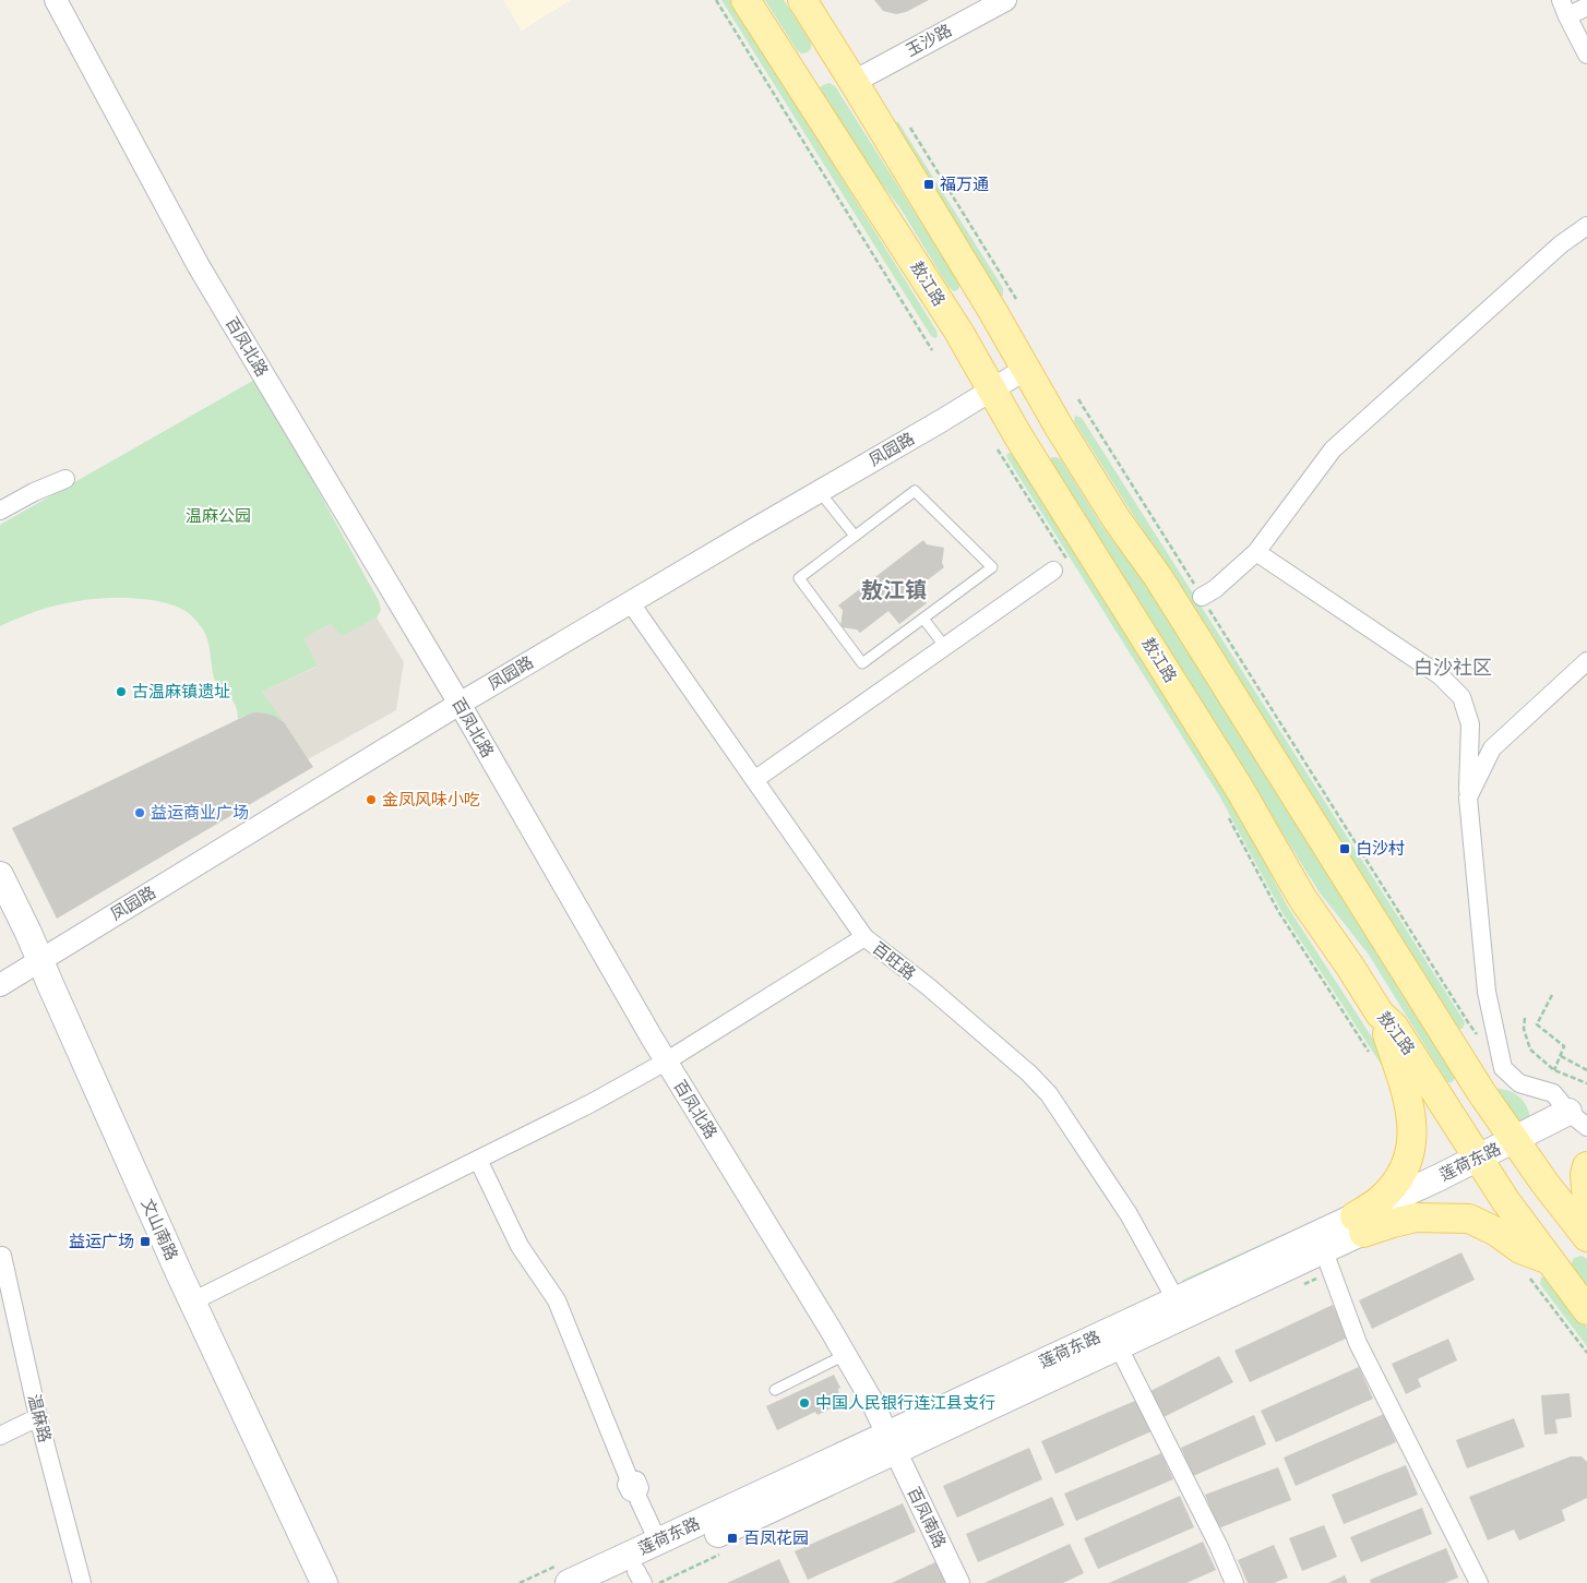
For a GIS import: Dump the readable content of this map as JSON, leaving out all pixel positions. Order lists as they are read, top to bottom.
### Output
{
  "streets": {
    "main road": ["敖江路", "莲荷东路", "文山南路"],
    "street": [
      "玉沙路",
      "百凤北路",
      "凤园路",
      "百旺路",
      "温麻路",
      "百凤南路"
    ]
  },
  "crossings": [
    ["敖江路", "凤园路"],
    ["敖江路", "莲荷东路"],
    ["百凤北路", "凤园路"],
    ["百凤北路", "莲荷东路"],
    ["百凤北路", "百凤南路"],
    ["凤园路", "百旺路"],
    ["凤园路", "文山南路"],
    ["百旺路", "莲荷东路"],
    ["莲荷东路", "百凤南路"]
  ],
  "districts": ["敖江镇", "白沙社区"],
  "parks": ["温麻公园"],
  "places": {
    "transit": [
      "福万通",
      "白沙村",
      "益运广场",
      "百凤花园"
    ],
    "other": [
      "古温麻镇遗址",
      "金凤风味小吃",
      "益运商业广场",
      "中国人民银行连江县支行"
    ]
  }
}
